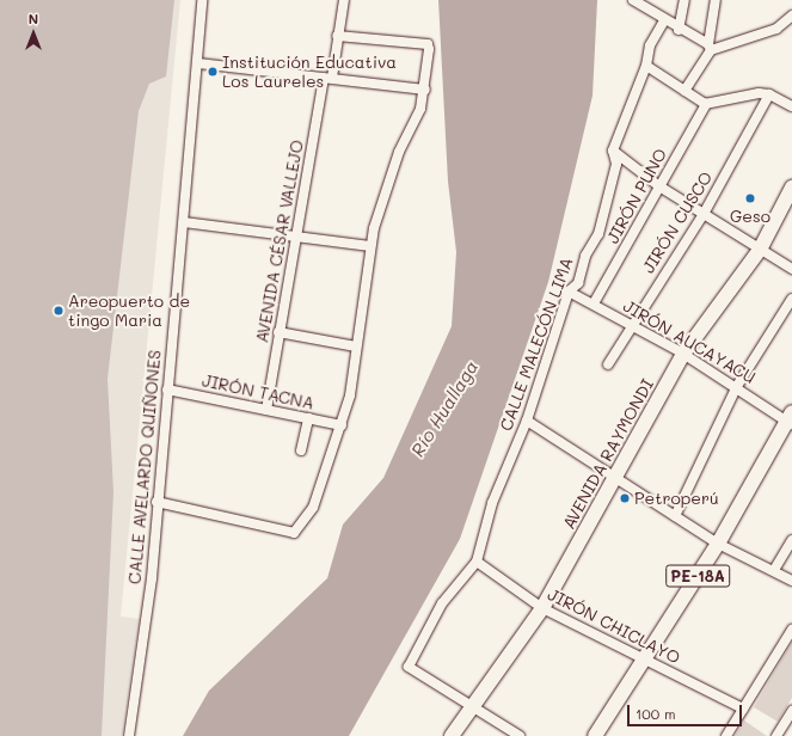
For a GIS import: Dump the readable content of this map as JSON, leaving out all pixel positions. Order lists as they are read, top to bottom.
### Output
{
  "streets": {
    "highway": ["AVENIDA RAYMONDI", "PE-18A"],
    "street": [
      "JIRÓN PUNO",
      "JIRÓN CUSCO",
      "AVENIDA CÉSAR VALLEJO",
      "JIRÓN AUCAYACU",
      "CALLE MALECÓN LIMA",
      "JIRÓN TACNA",
      "CALLE AVELARDO QUIÑONES",
      "JIRÓN CHICLAYO"
    ]
  },
  "crossings": [
    ["JIRÓN PUNO", "JIRÓN AUCAYACU"],
    ["JIRÓN CUSCO", "JIRÓN AUCAYACU"],
    ["AVENIDA CÉSAR VALLEJO", "JIRÓN TACNA"],
    ["JIRÓN AUCAYACU", "CALLE MALECÓN LIMA"],
    ["JIRÓN AUCAYACU", "AVENIDA RAYMONDI"],
    ["JIRÓN AUCAYACU", "PE-18A"],
    ["CALLE MALECÓN LIMA", "AVENIDA RAYMONDI"],
    ["CALLE MALECÓN LIMA", "JIRÓN CHICLAYO"],
    ["JIRÓN TACNA", "CALLE AVELARDO QUIÑONES"],
    ["AVENIDA RAYMONDI", "JIRÓN CHICLAYO"],
    ["PE-18A", "JIRÓN CHICLAYO"]
  ],
  "water": ["Río Huallaga"],
  "places": [
    "Institución Educativa Los Laureles",
    "Geso",
    "Areopuerto de tingo Maria",
    "Petroperú"
  ],
  "scale_bar": "100 m",
  "north": "top"
}
